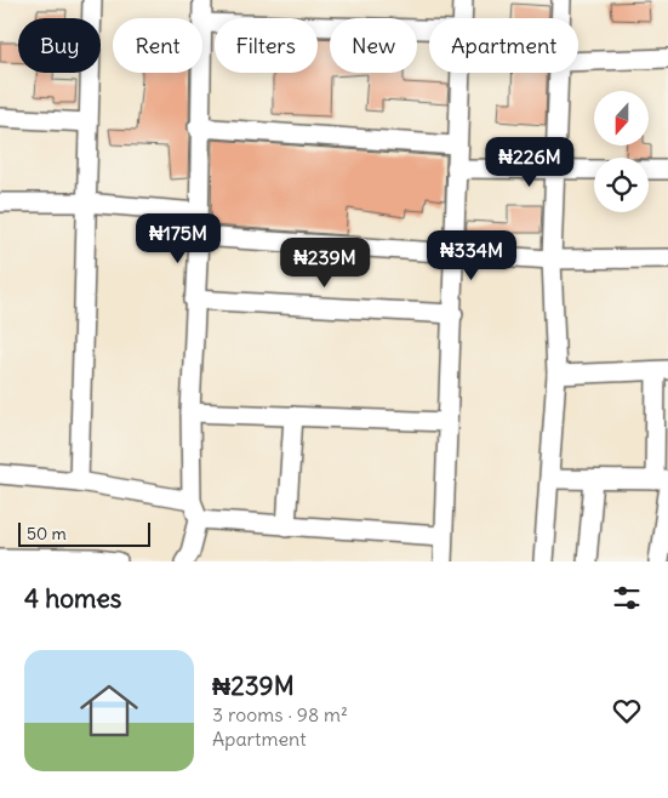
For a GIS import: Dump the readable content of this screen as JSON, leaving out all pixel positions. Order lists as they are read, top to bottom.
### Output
{
  "scale_bar": "50 m",
  "north": "bottom",
  "page": {
    "chip": [
      "Buy",
      "Rent",
      "Filters",
      "New",
      "Apartment"
    ],
    "price": [
      "₦226M",
      "₦175M",
      "₦334M",
      "₦239M"
    ],
    "scale": "50 m",
    "heading": "4 homes",
    "list": [
      {
        "name": "₦239M",
        "note": "3 rooms · 98 m² · Apartment"
      }
    ]
  }
}
